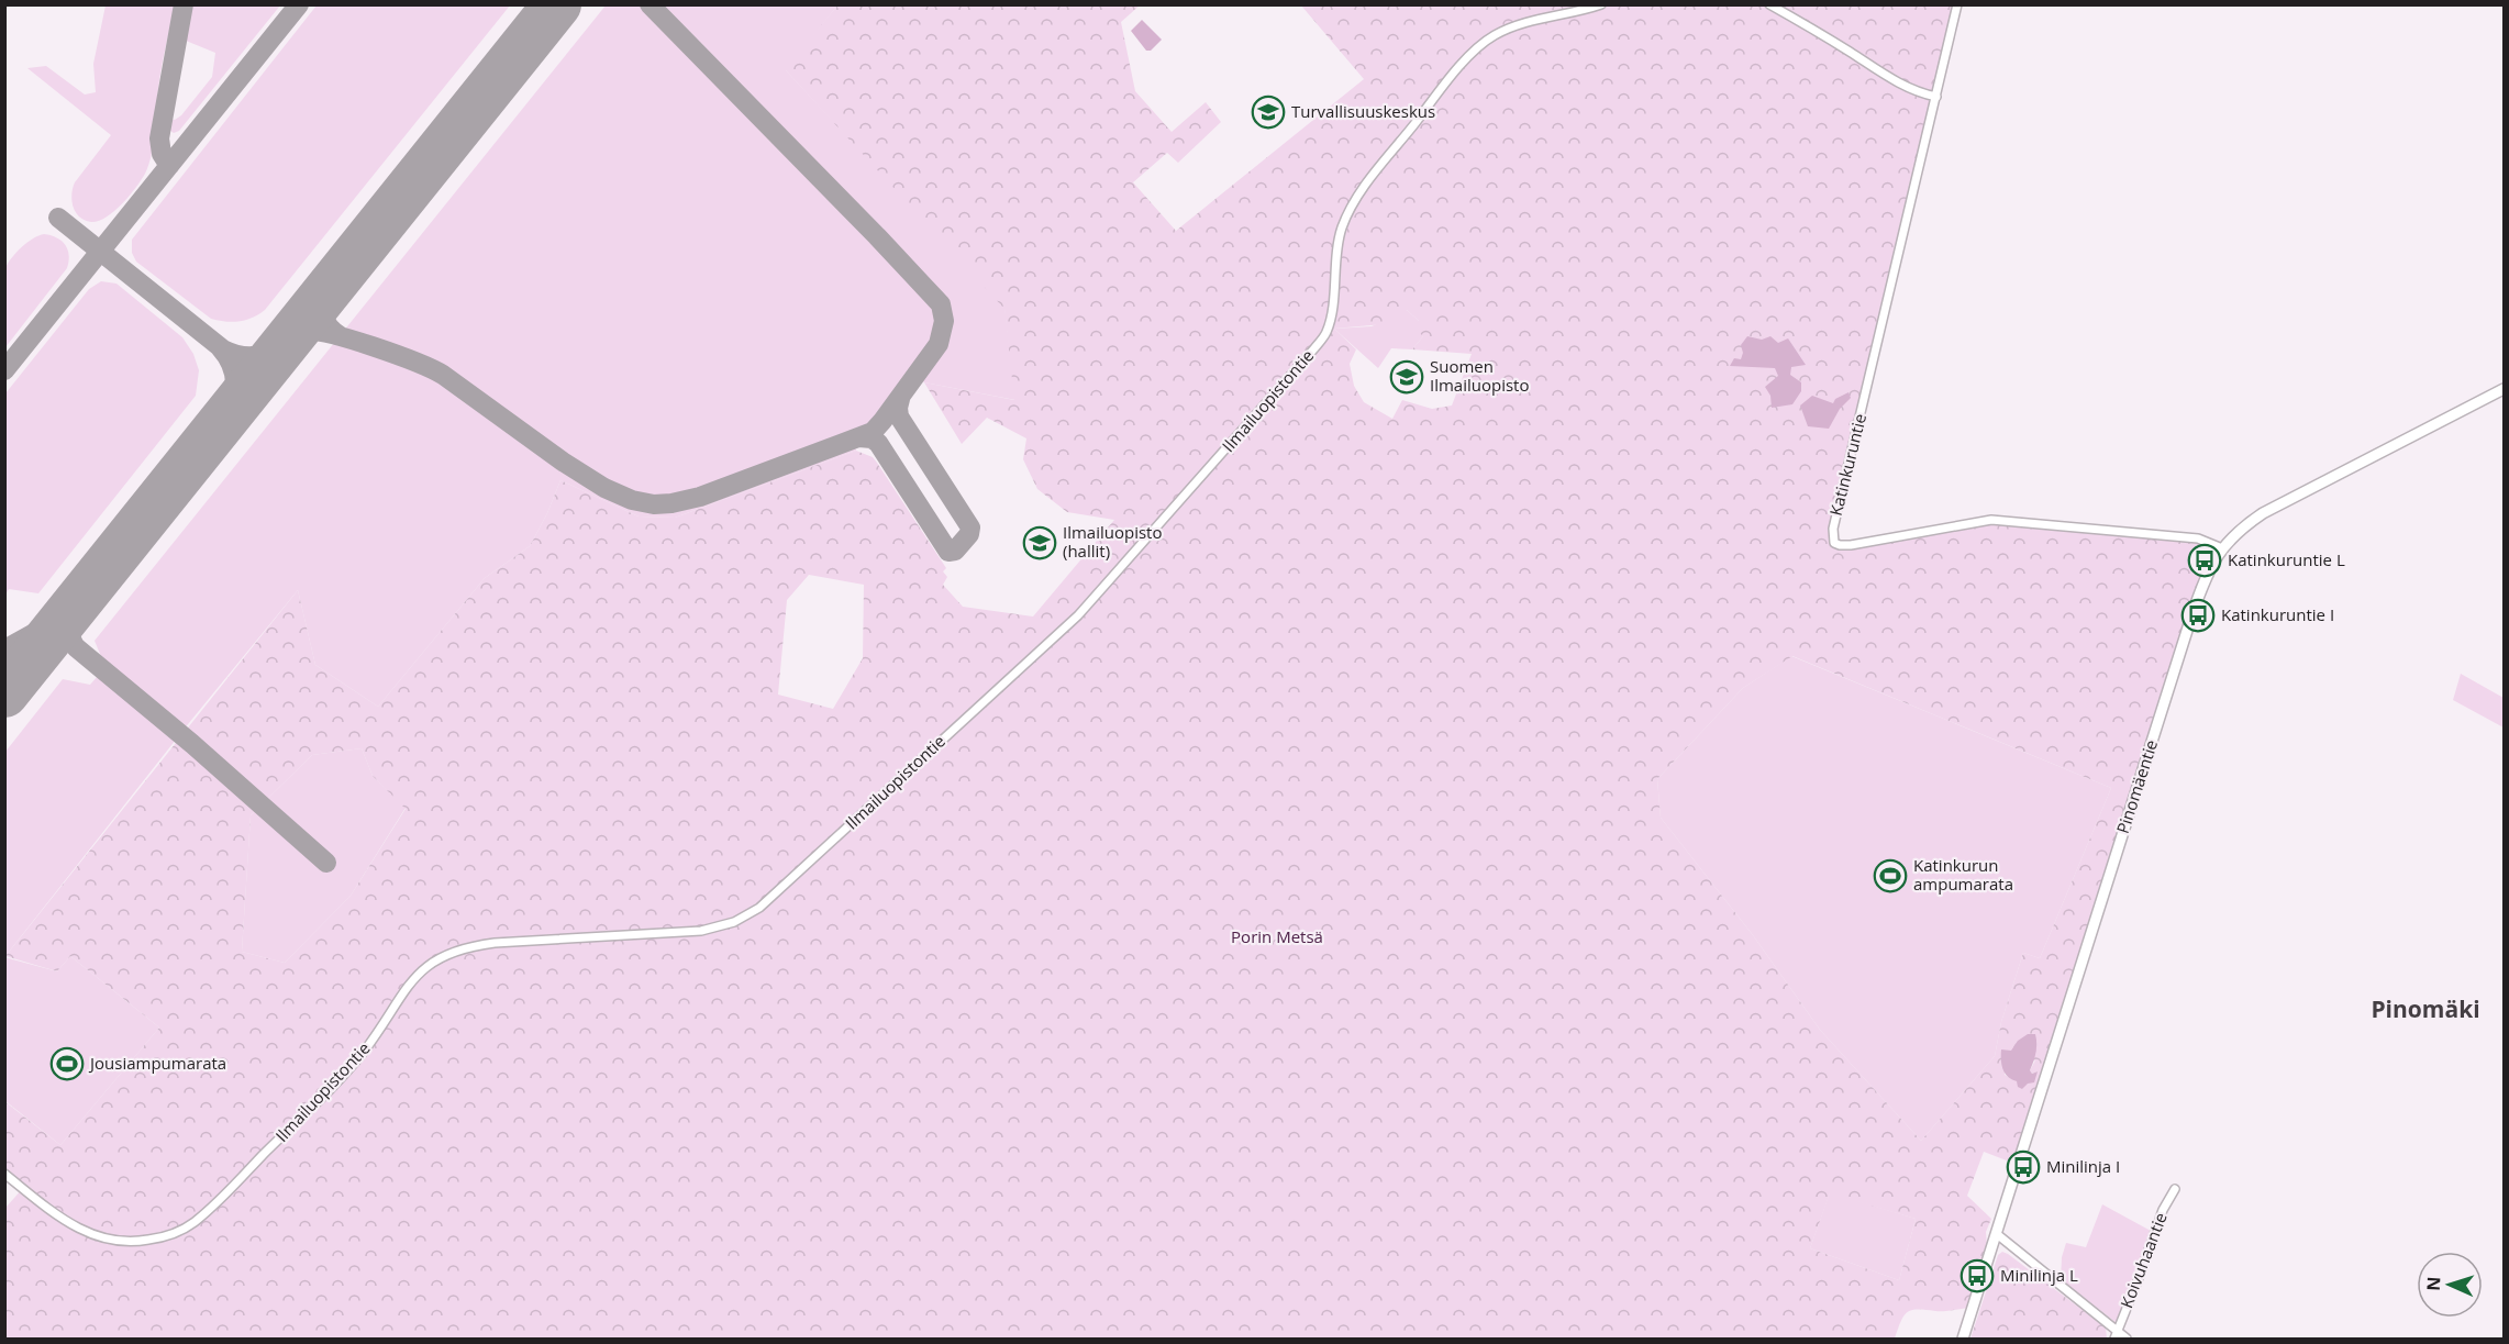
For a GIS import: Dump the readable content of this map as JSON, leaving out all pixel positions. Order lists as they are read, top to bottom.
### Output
{
  "streets": {
    "street": [
      "Ilmailuopistontie",
      "Katinkuruntie",
      "Pinomäentie",
      "Koivuhaantie"
    ]
  },
  "crossings": [
    ["Katinkuruntie", "Pinomäentie"]
  ],
  "districts": ["Pinomäki"],
  "parks": ["Porin Metsä"],
  "places": {
    "school or university": ["Turvallisuuskeskus", "Suomen Ilmailuopisto", "Ilmailuopisto (hallit)"],
    "bus stop": [
      "Katinkuruntie L",
      "Katinkuruntie I",
      "Minilinja I",
      "Minilinja L"
    ],
    "sports": ["Katinkurun ampumarata", "Jousiampumarata"]
  },
  "north": "left"
}
